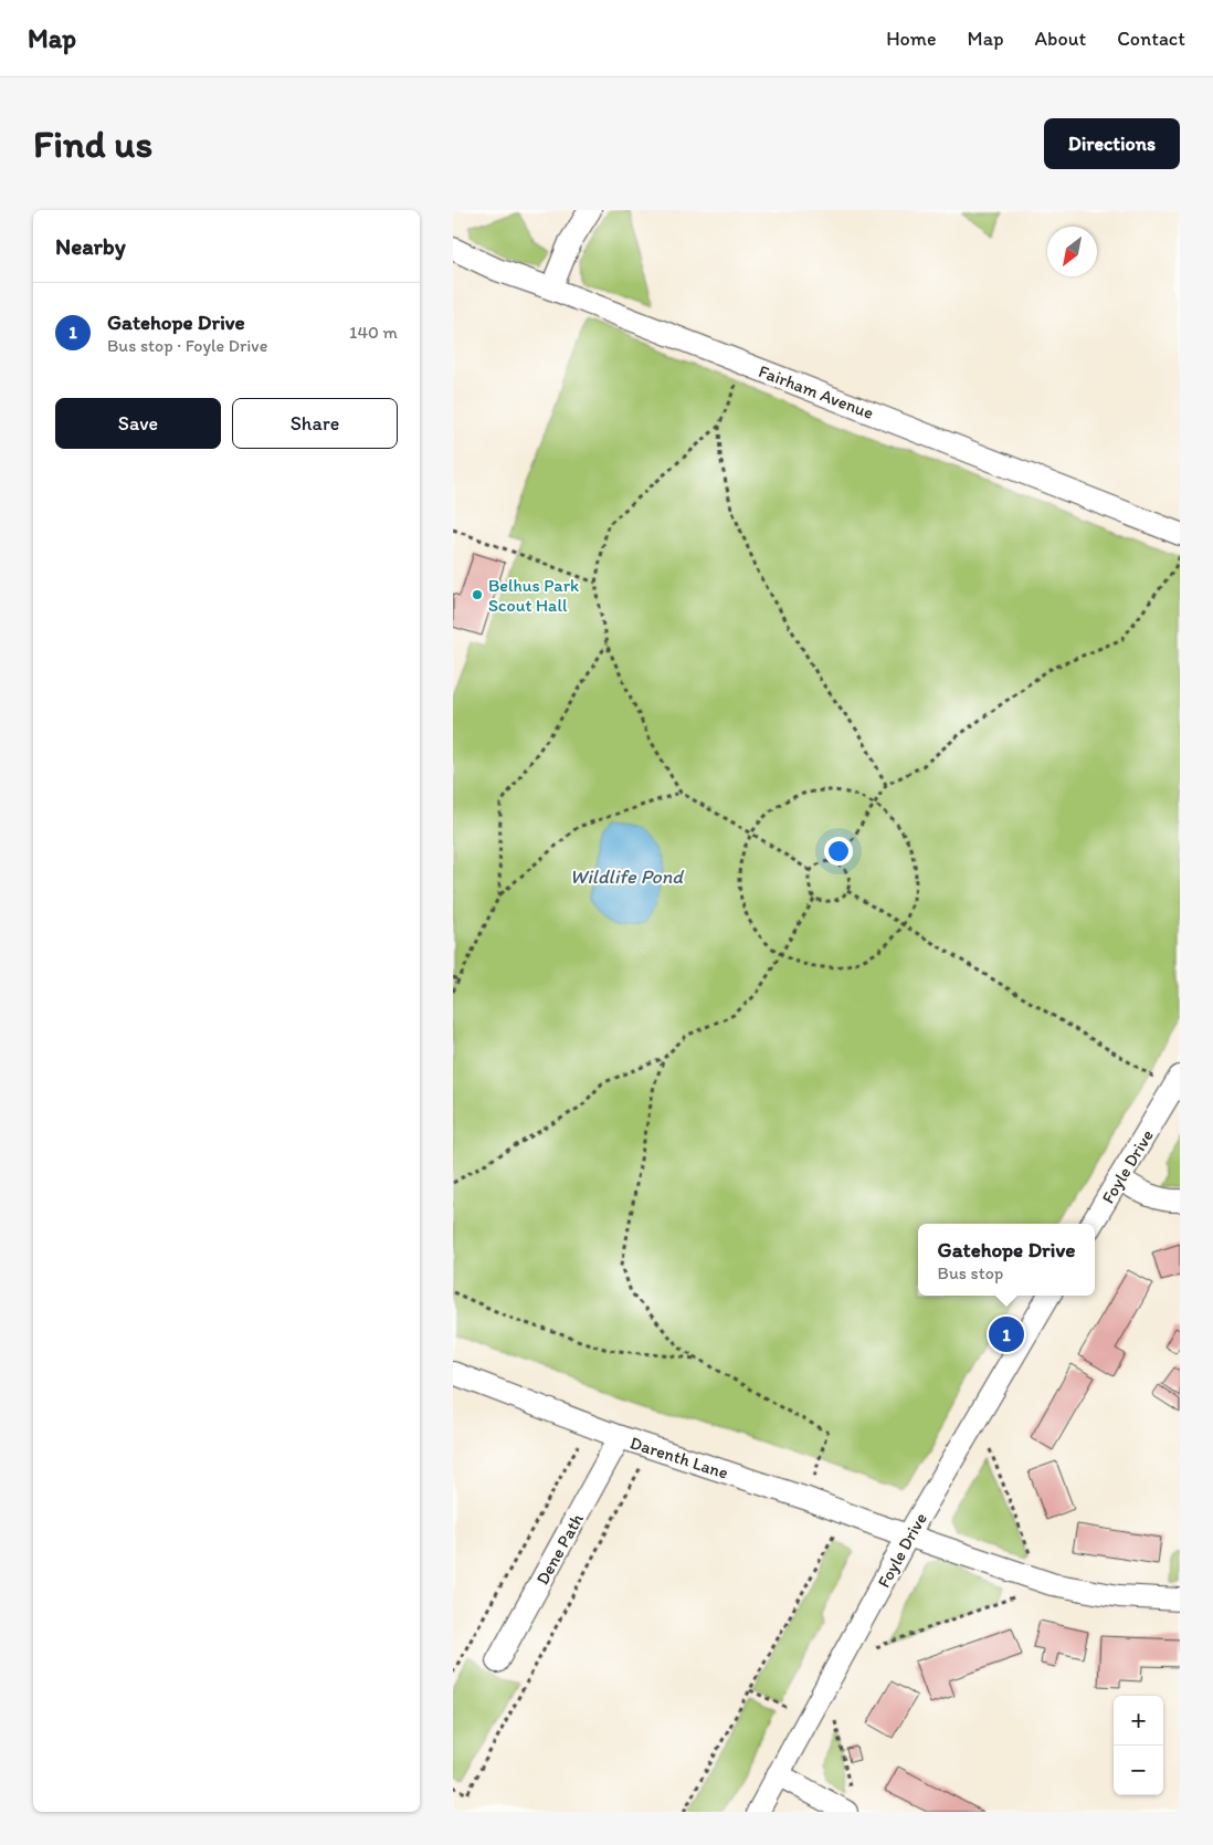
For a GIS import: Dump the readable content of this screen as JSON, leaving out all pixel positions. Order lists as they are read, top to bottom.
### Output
{
  "streets": {
    "street": [
      "Fairham Avenue",
      "Foyle Drive",
      "Darenth Lane",
      "Dene Path"
    ]
  },
  "crossings": [
    ["Foyle Drive", "Darenth Lane"],
    ["Darenth Lane", "Dene Path"]
  ],
  "water": ["Wildlife Pond"],
  "places": ["Belhus Park Scout Hall"],
  "north": "bottom left",
  "page": {
    "header": "Map",
    "nav": [
      "Home",
      "Map",
      "About",
      "Contact"
    ],
    "buttons": [
      "Directions",
      ["Save", "Share"]
    ],
    "title": "Find us",
    "heading": "Nearby",
    "list": [
      {
        "mark": "1",
        "name": "Gatehope Drive",
        "note": "Bus stop · Foyle Drive",
        "value": "140 m"
      }
    ],
    "popup": ["Gatehope Drive", "Bus stop"],
    "pins": "1",
    "map_buttons": ["+", "−"]
  }
}
